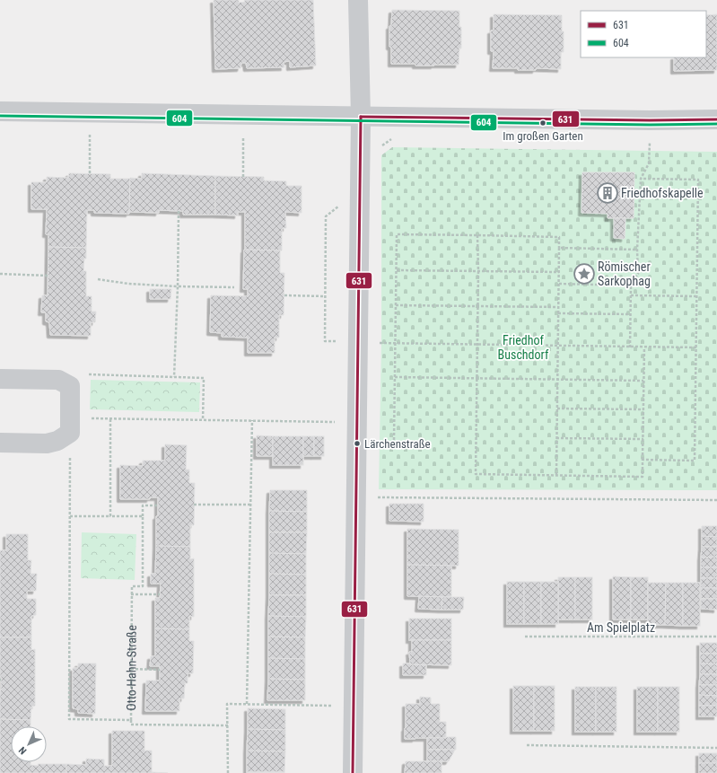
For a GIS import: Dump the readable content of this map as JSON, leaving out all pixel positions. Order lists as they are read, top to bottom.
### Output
{
  "streets": {
    "path": ["Am Spielplatz", "Otto-Hahn-Straße"]
  },
  "parks": ["Friedhof Buschdorf"],
  "places": {
    "other": ["Im großen Garten", "Lärchenstraße"],
    "building": ["Friedhofskapelle"],
    "place": ["Römischer Sarkophag"]
  },
  "lines": ["transit line 604", "transit line 631"],
  "legend": ["631", "604"],
  "north": "bottom left"
}
